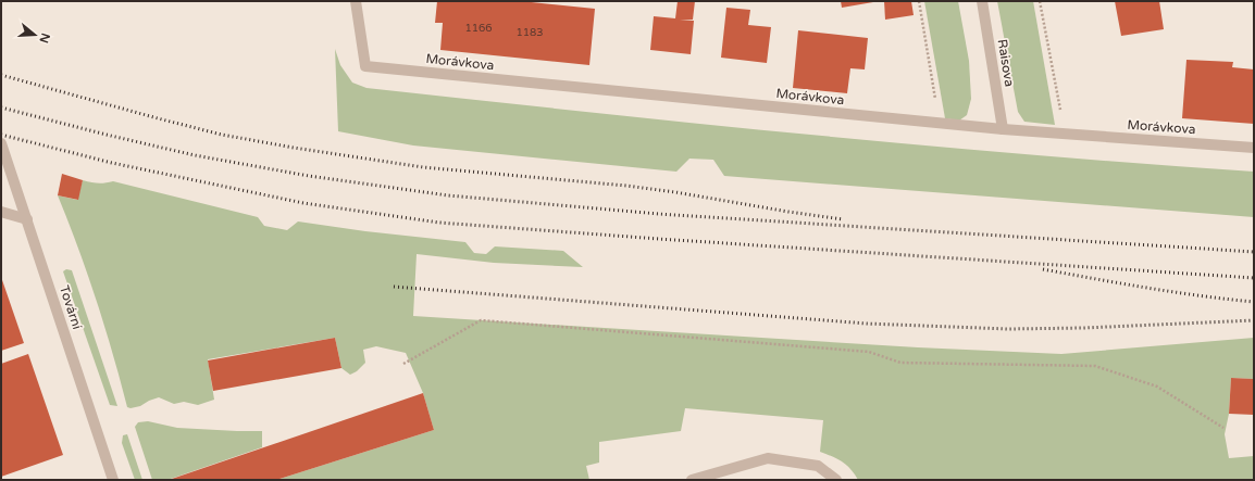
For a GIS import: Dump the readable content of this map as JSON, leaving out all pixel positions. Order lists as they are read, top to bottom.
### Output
{
  "streets": {
    "street": ["Morávkova", "Raisova", "Tovární"]
  },
  "crossings": [
    ["Morávkova", "Raisova"]
  ],
  "house_numbers": ["1166", "1183"],
  "north": "right"
}
